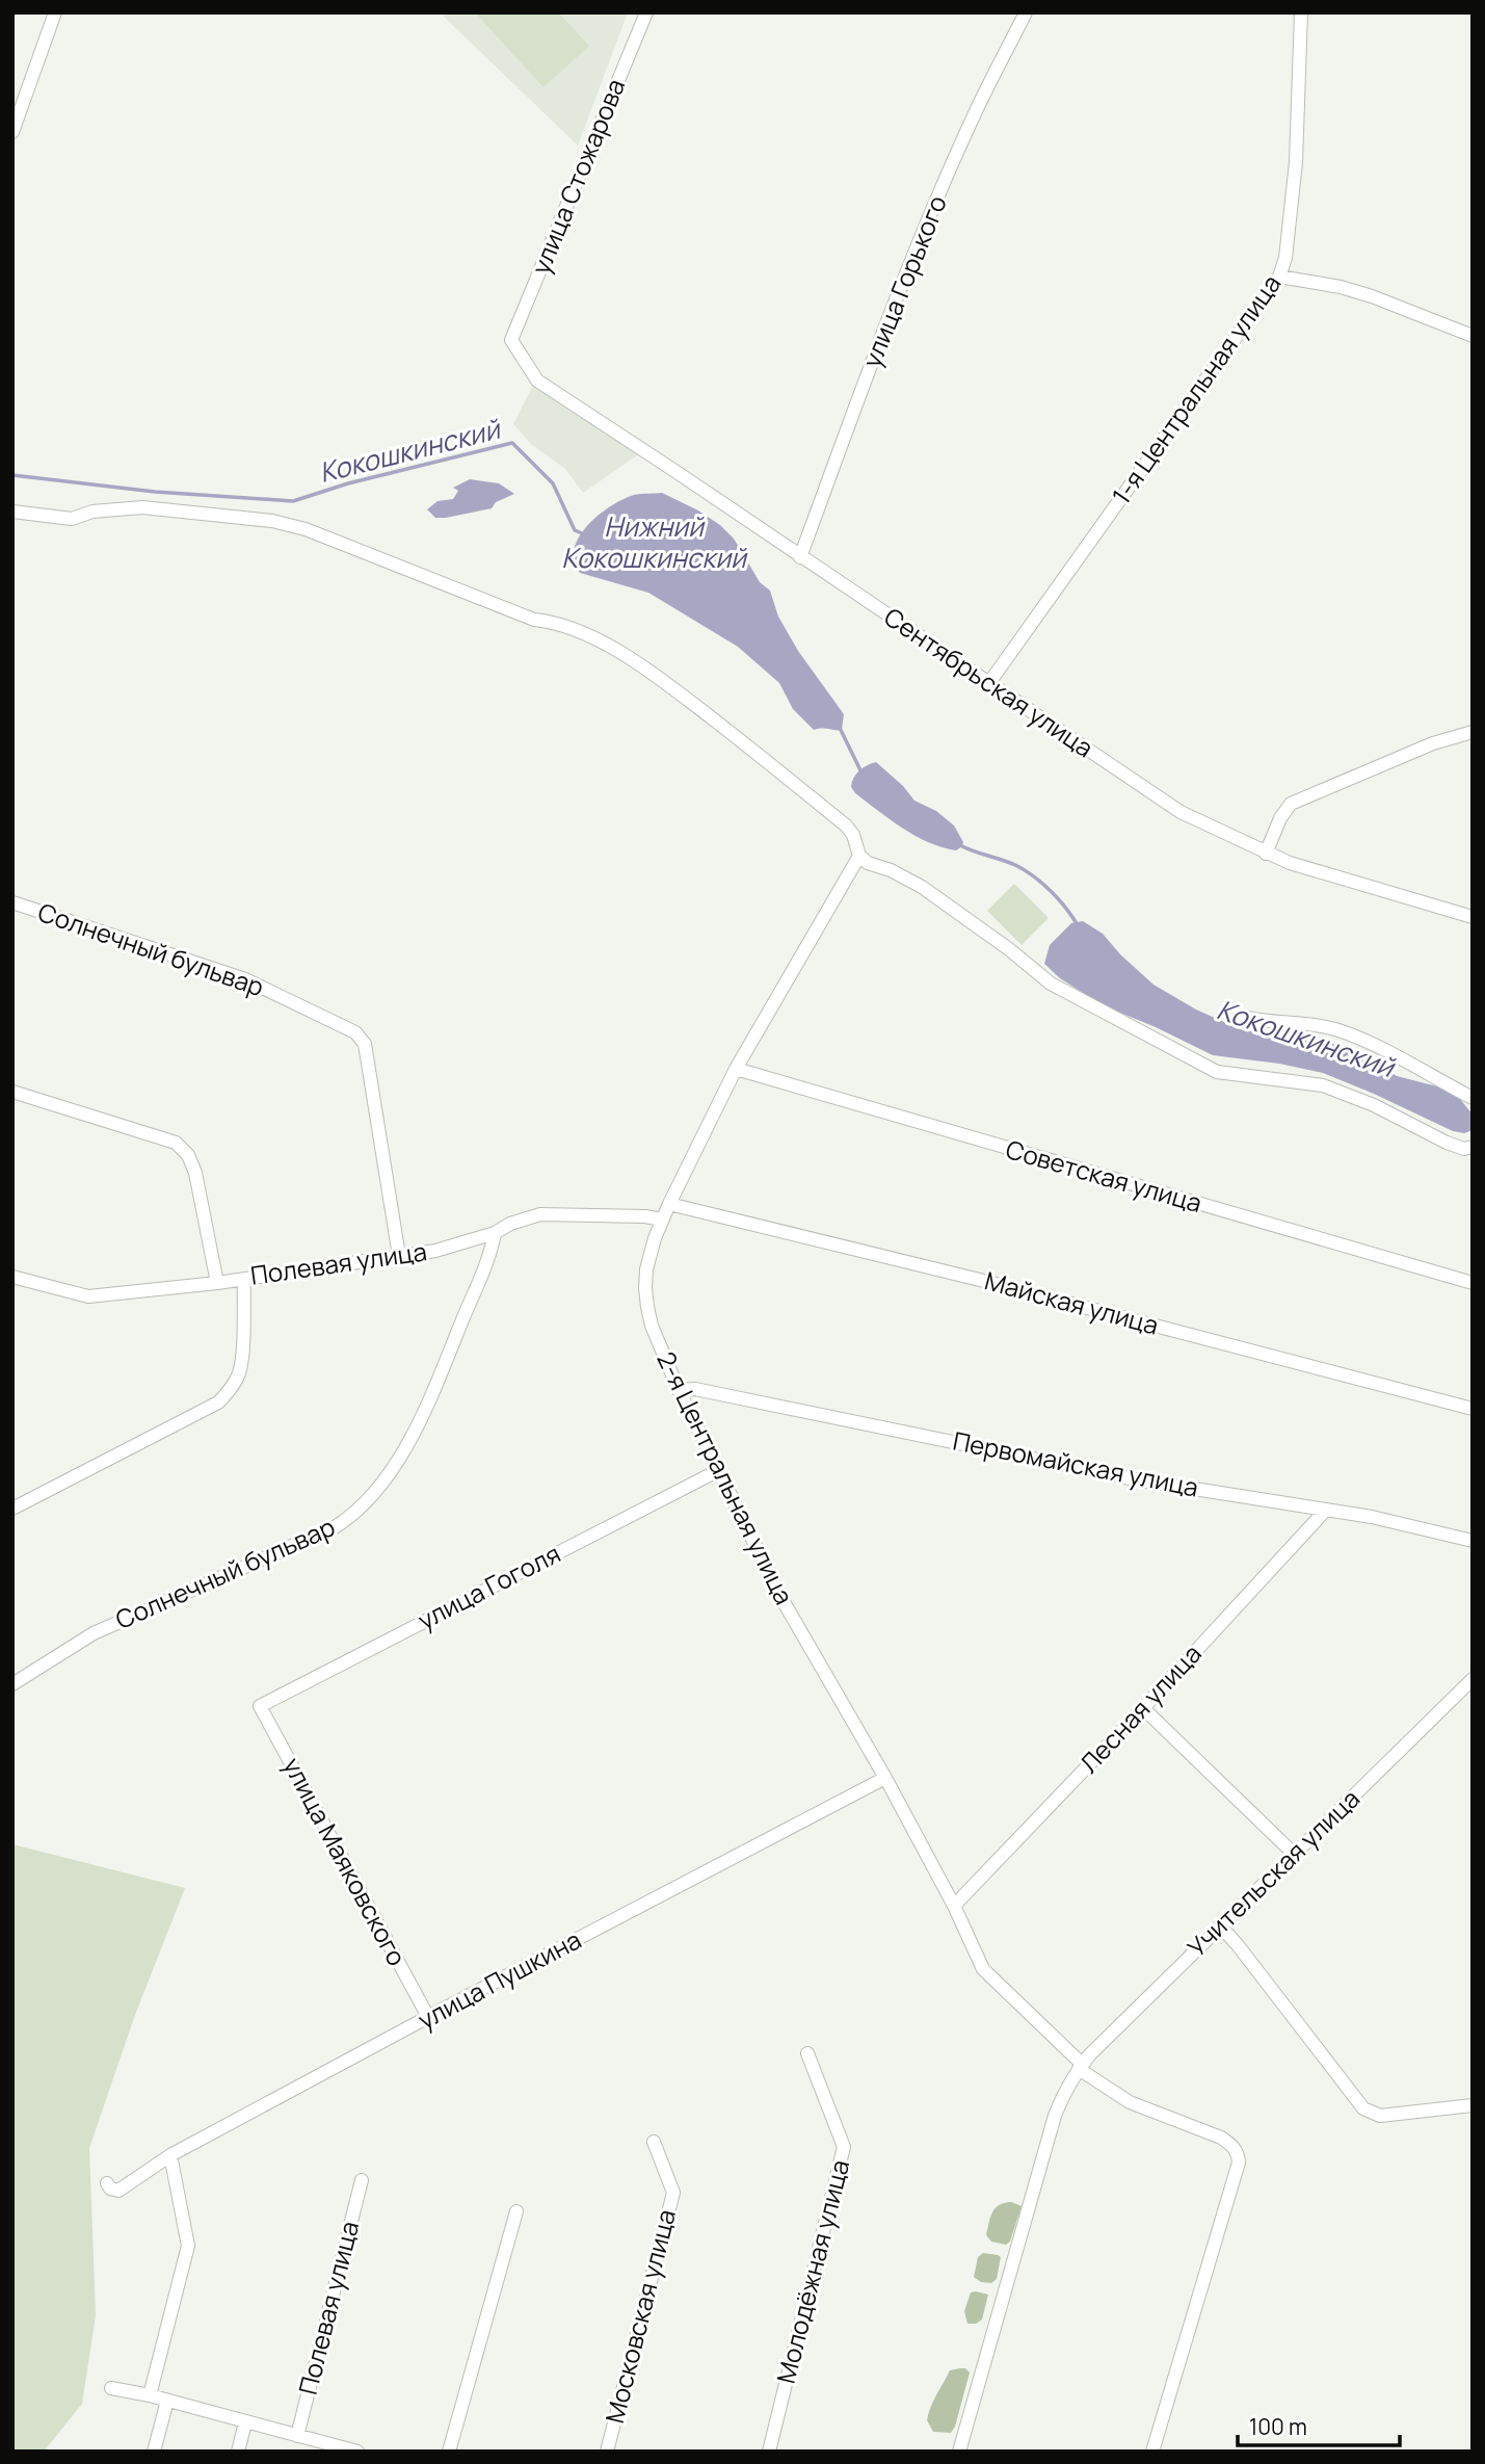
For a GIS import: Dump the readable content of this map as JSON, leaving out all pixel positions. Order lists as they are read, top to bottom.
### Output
{
  "streets": {
    "street": [
      "улица Стожарова",
      "улица Горького",
      "1-я Центральная улица",
      "Сентябрьская улица",
      "Солнечный бульвар",
      "Советская улица",
      "Полевая улица",
      "Майская улица",
      "Первомайская улица",
      "2-я Центральная улица",
      "улица Гоголя",
      "Лесная улица",
      "улица Маяковского",
      "Учительская улица",
      "улица Пушкина",
      "Молодёжная улица",
      "Московская улица"
    ]
  },
  "crossings": [
    ["улица Стожарова", "Сентябрьская улица"],
    ["улица Горького", "Сентябрьская улица"],
    ["1-я Центральная улица", "Сентябрьская улица"],
    ["Солнечный бульвар", "Полевая улица"],
    ["Советская улица", "2-я Центральная улица"],
    ["Полевая улица", "2-я Центральная улица"],
    ["Майская улица", "2-я Центральная улица"],
    ["Первомайская улица", "2-я Центральная улица"],
    ["Первомайская улица", "Лесная улица"],
    ["2-я Центральная улица", "улица Гоголя"],
    ["2-я Центральная улица", "Лесная улица"],
    ["2-я Центральная улица", "Учительская улица"],
    ["2-я Центральная улица", "улица Пушкина"],
    ["улица Гоголя", "улица Маяковского"],
    ["улица Маяковского", "улица Пушкина"]
  ],
  "water": ["Кокошкинский", "Нижний Кокошкинский"],
  "scale_bar": "100 m"
}
